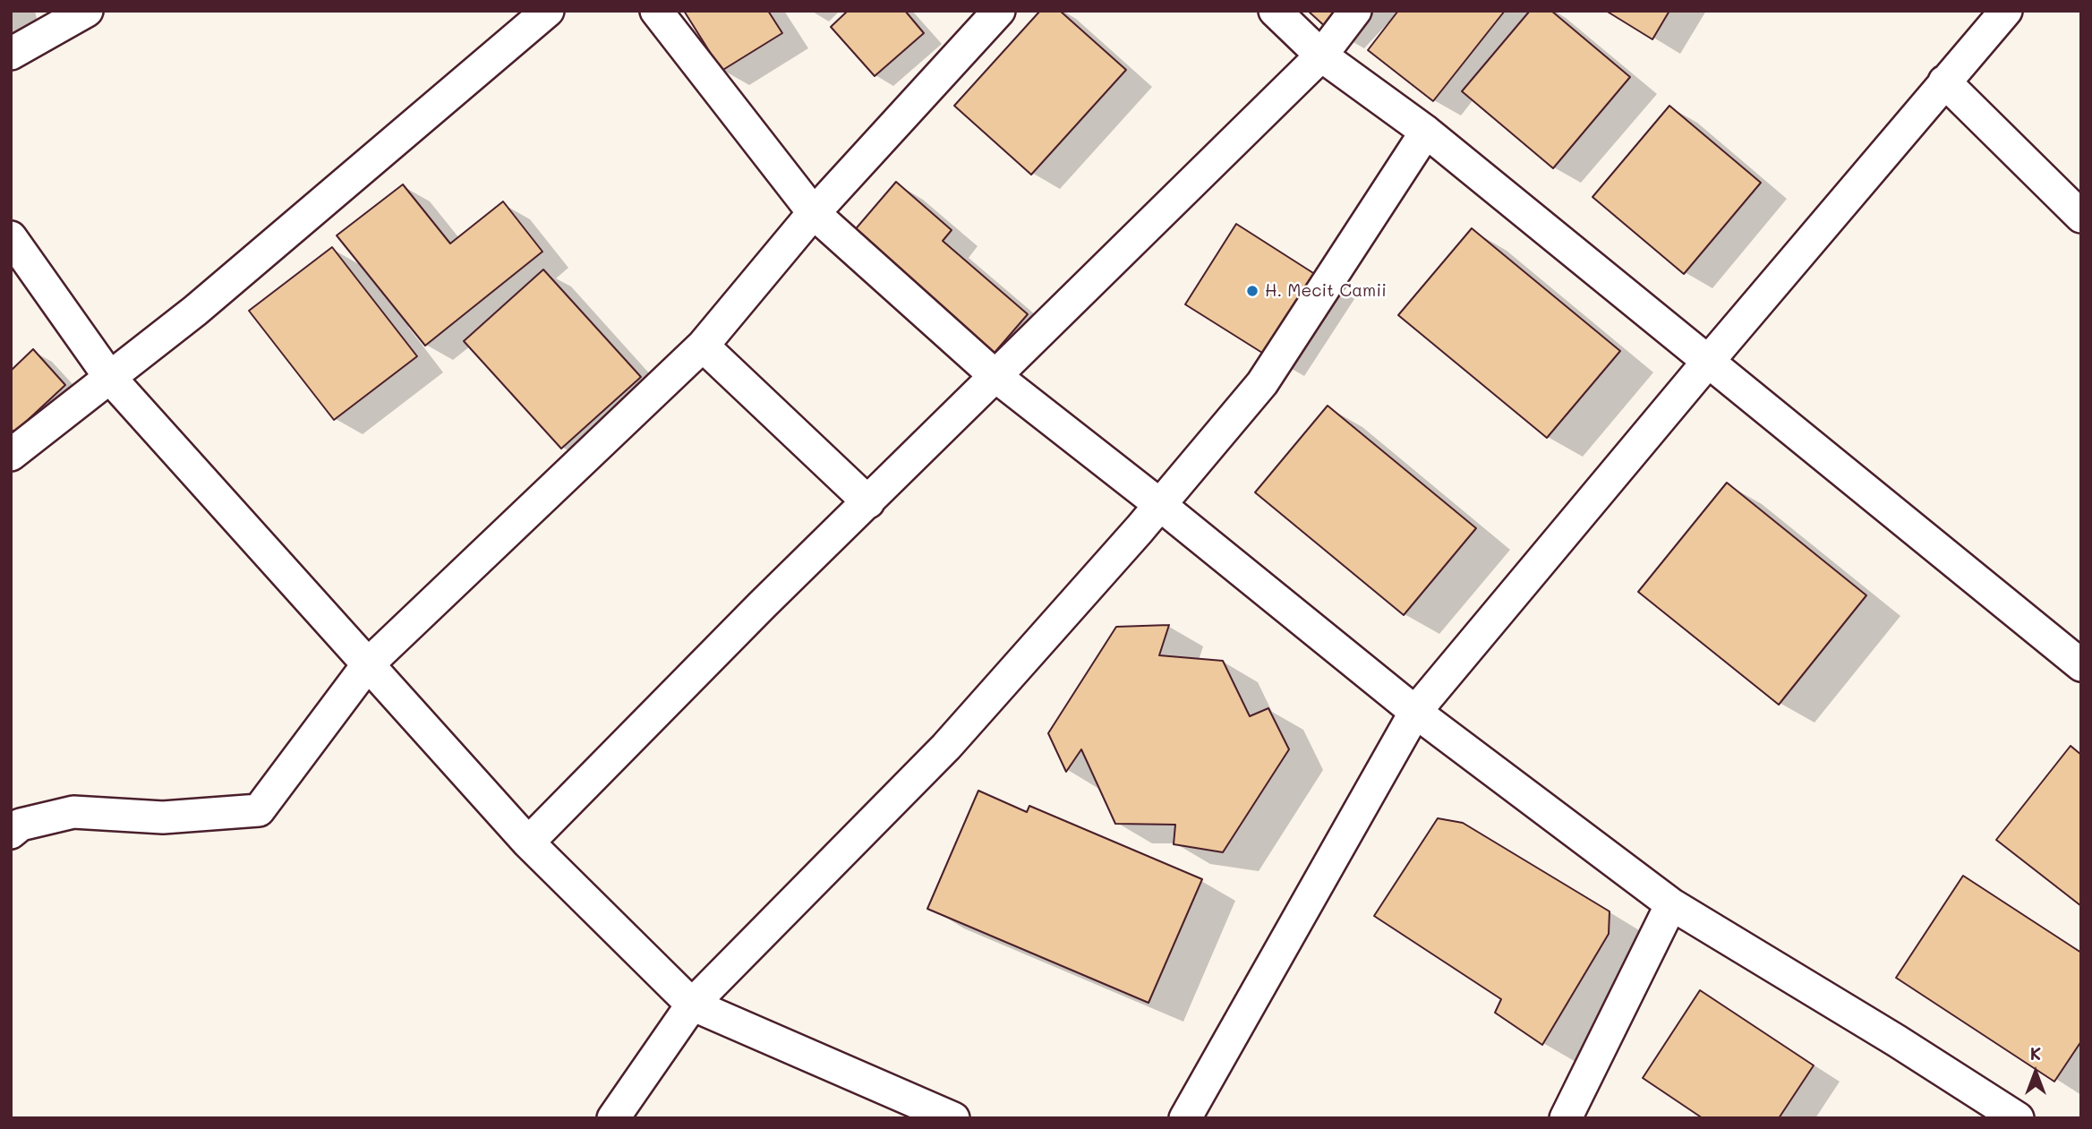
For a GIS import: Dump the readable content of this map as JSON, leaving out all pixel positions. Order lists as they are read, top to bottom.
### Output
{
  "places": ["H. Mecit Camii"],
  "north": "top"
}
